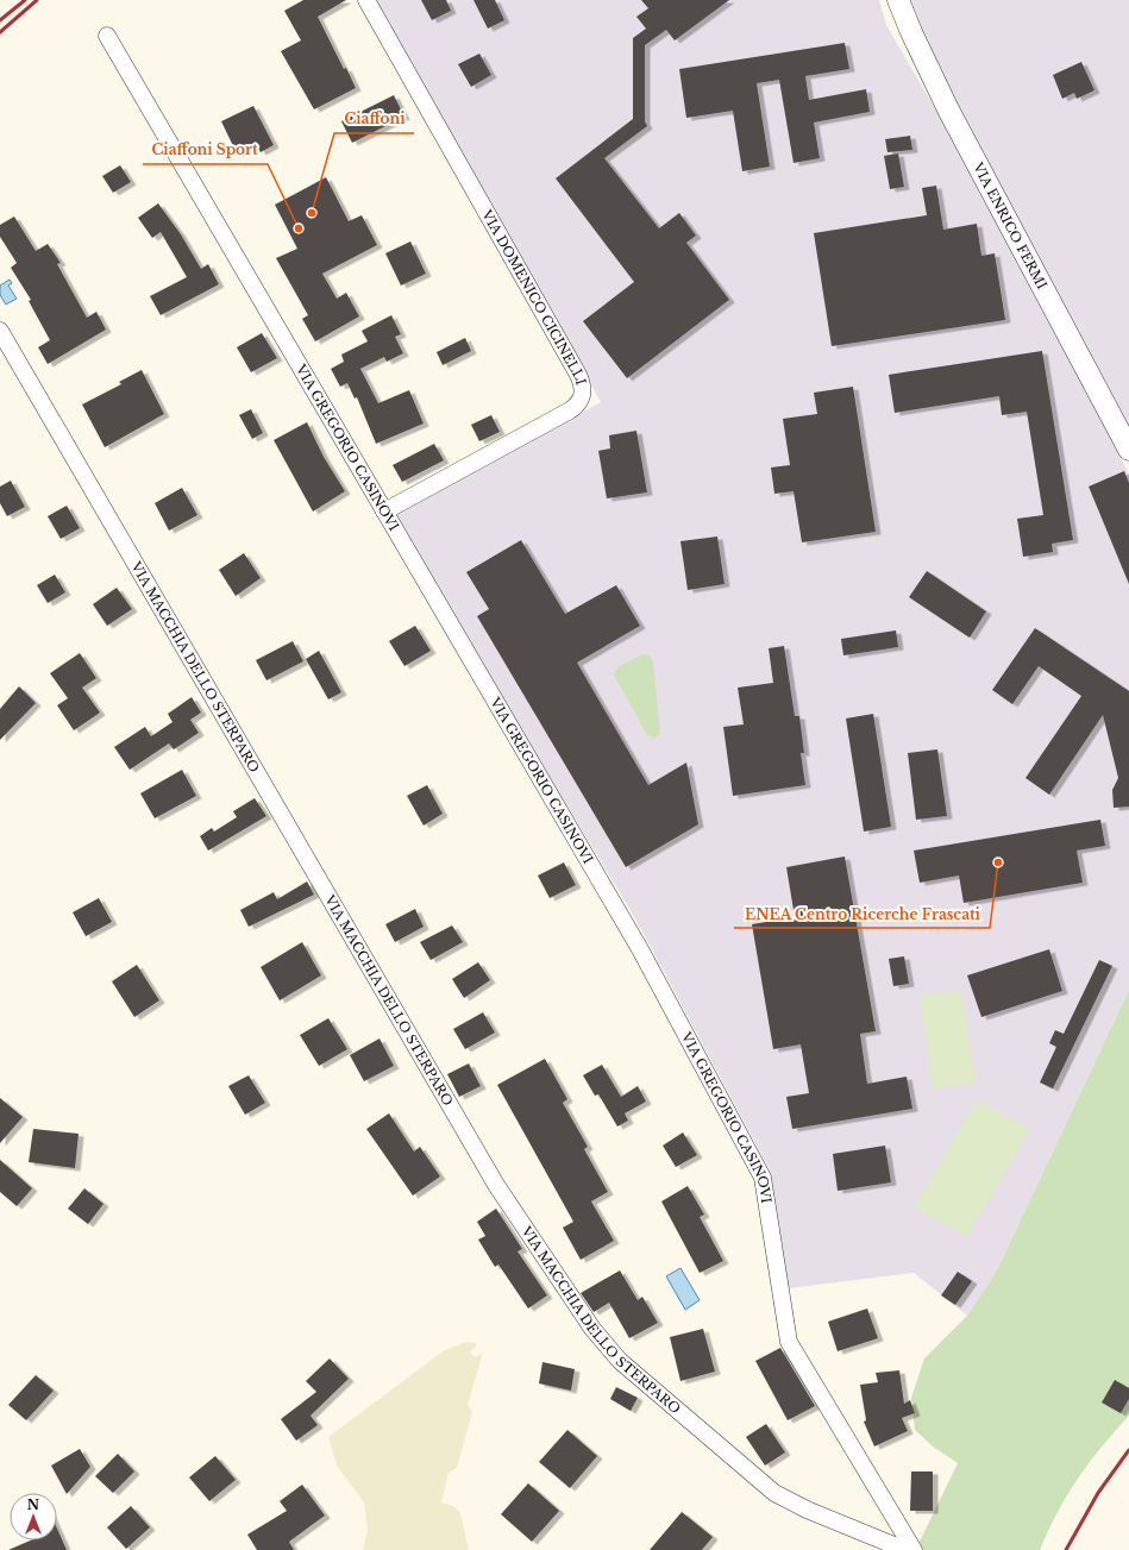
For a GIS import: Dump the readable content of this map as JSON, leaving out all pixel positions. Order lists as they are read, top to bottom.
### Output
{
  "streets": {
    "street": [
      "VIA ENRICO FERMI",
      "VIA DOMENICO CICINELLI",
      "VIA GREGORIO CASINOVI",
      "VIA MACCHIA DELLO STERPARO"
    ]
  },
  "crossings": [
    ["VIA DOMENICO CICINELLI", "VIA GREGORIO CASINOVI"]
  ],
  "places": ["Ciaffoni", "Ciaffoni Sport", "ENEA Centro Ricerche Frascati"],
  "north": "top"
}
